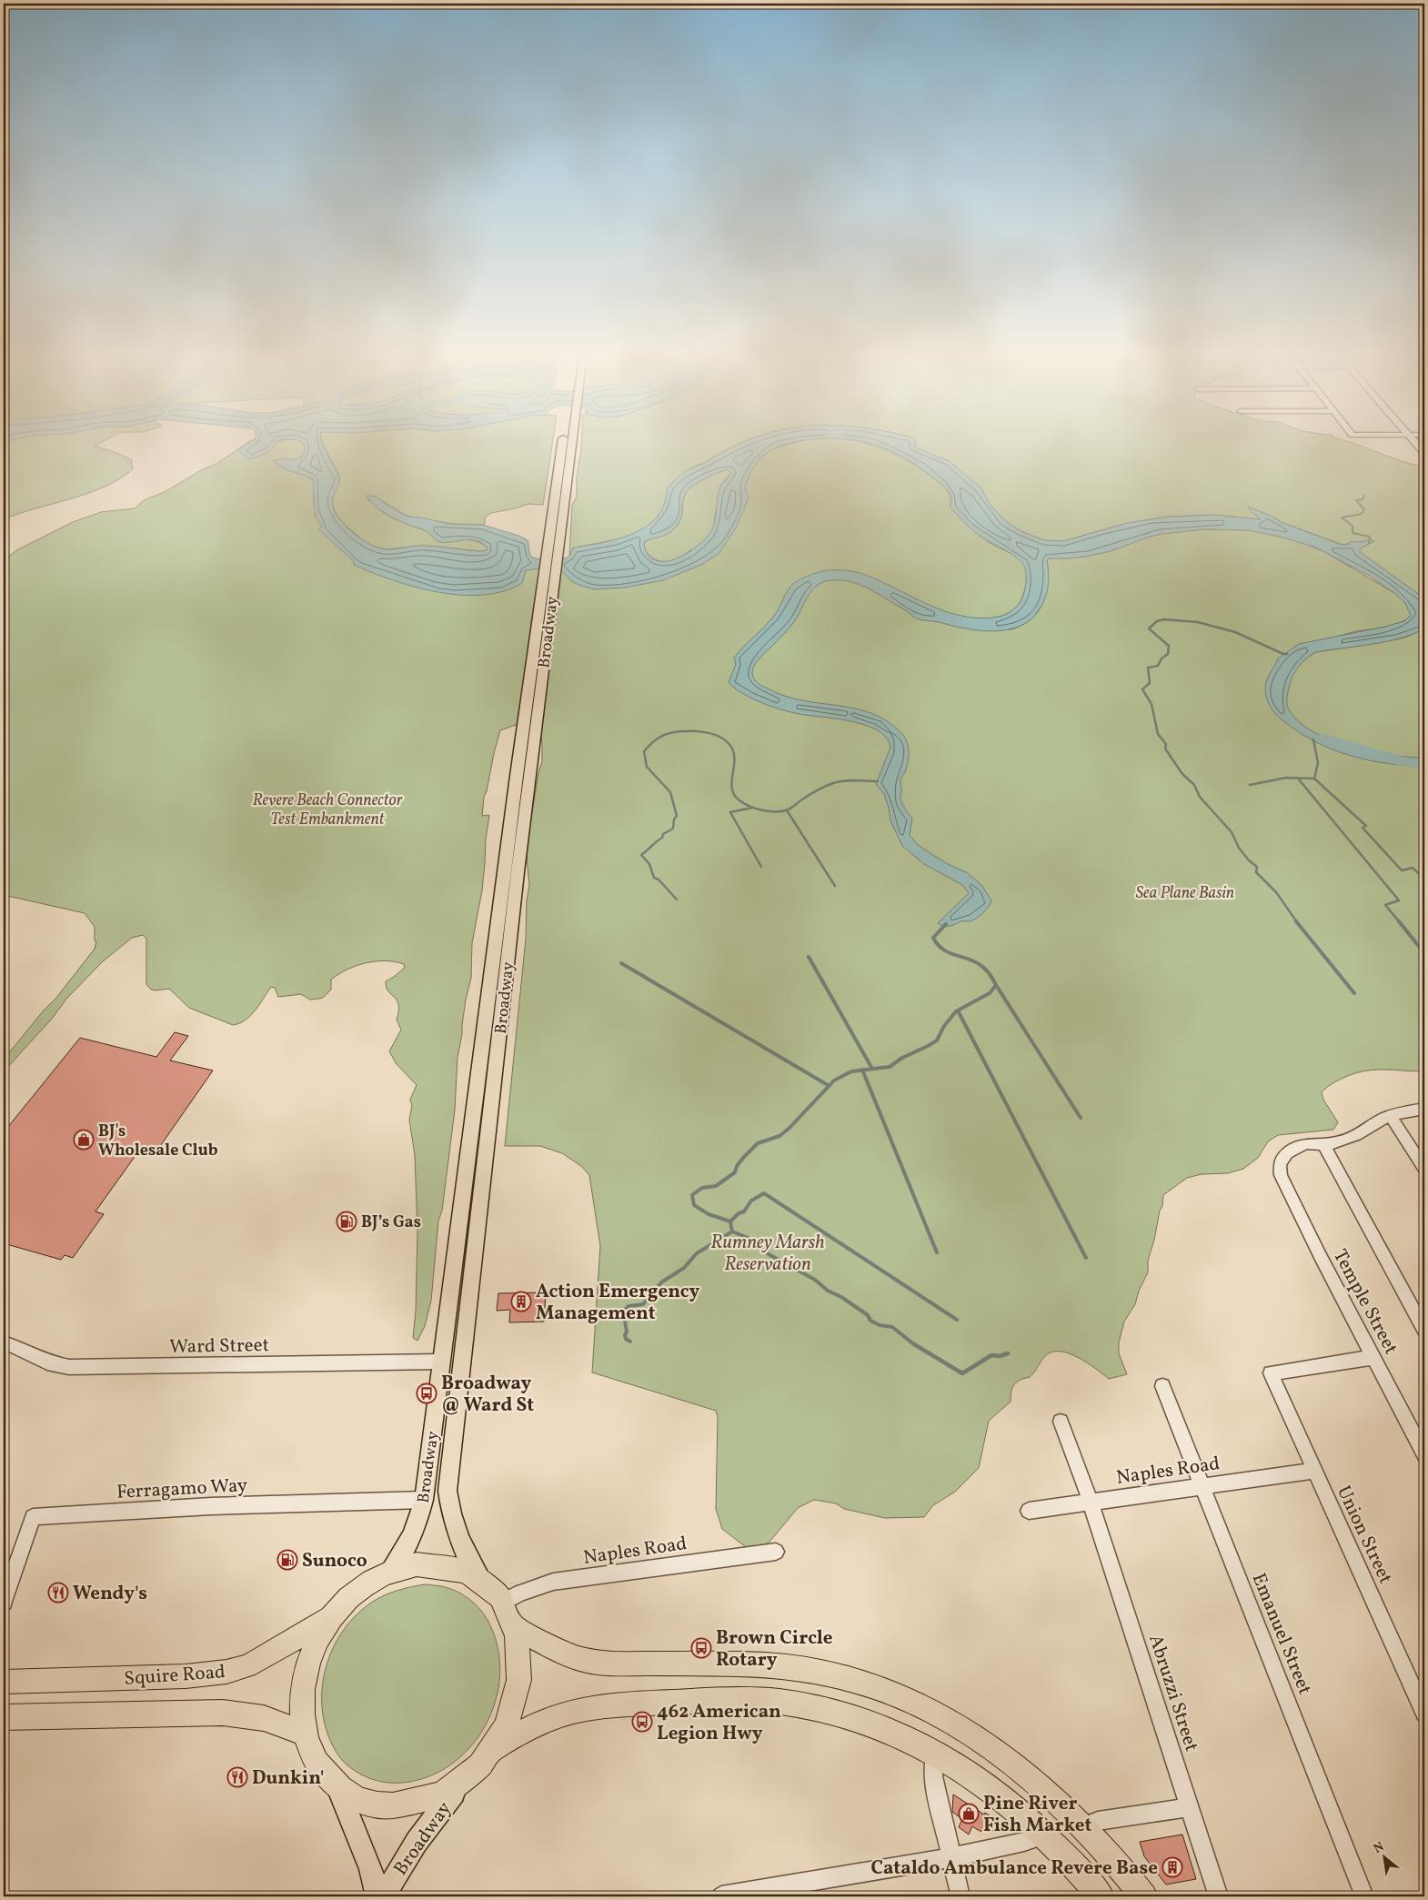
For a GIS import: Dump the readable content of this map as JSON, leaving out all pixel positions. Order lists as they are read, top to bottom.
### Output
{
  "streets": {
    "highway": ["Squire Road"],
    "main road": ["Broadway"],
    "street": [
      "Temple Street",
      "Ward Street",
      "Naples Road",
      "Ferragamo Way",
      "Union Street",
      "Emanuel Street",
      "Abruzzi Street"
    ]
  },
  "crossings": [
    ["Broadway", "Ward Street"],
    ["Broadway", "Ferragamo Way"],
    ["Temple Street", "Union Street"],
    ["Naples Road", "Union Street"],
    ["Naples Road", "Emanuel Street"],
    ["Naples Road", "Abruzzi Street"]
  ],
  "parks": ["Revere Beach Connector Test Embankment", "Sea Plane Basin", "Rumney Marsh Reservation"],
  "places": {
    "shop": ["BJ's Wholesale Club", "Pine River Fish Market"],
    "fuel station": ["BJ’s Gas", "Sunoco"],
    "building": ["Action Emergency Management", "Cataldo Ambulance Revere Base"],
    "bus stop": ["Broadway @ Ward St", "Brown Circle Rotary", "462 American Legion Hwy"],
    "restaurant": ["Wendy's", "Dunkin'"]
  },
  "north": "top left"
}
